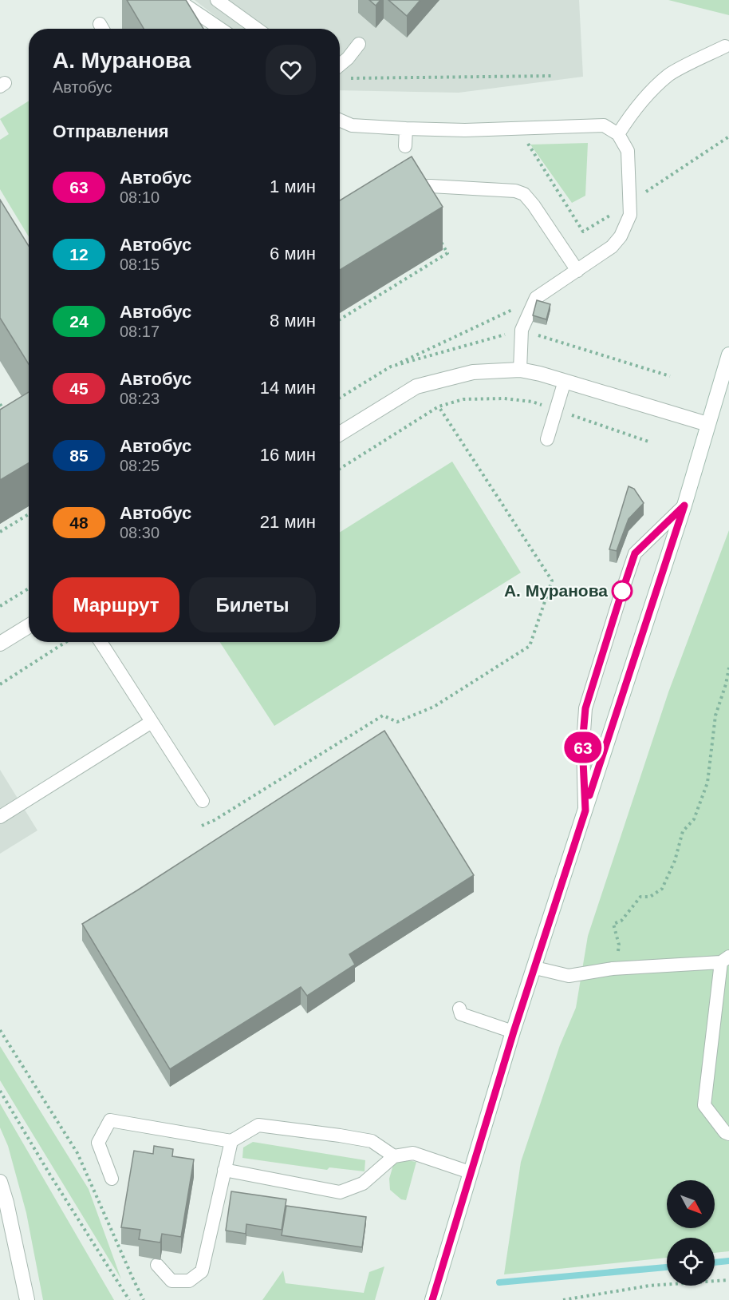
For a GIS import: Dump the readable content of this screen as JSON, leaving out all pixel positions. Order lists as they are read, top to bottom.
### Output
{
  "places": ["А. Муранова"],
  "lines": ["bus line 63"],
  "north": "bottom right",
  "page": {
    "on_map": "63",
    "heading": [
      ["А. Муранова", "Автобус"],
      "Отправления"
    ],
    "list": [
      {
        "mark": "63",
        "name": "Автобус",
        "note": "08:10",
        "value": "1 мин"
      },
      {
        "mark": "12",
        "name": "Автобус",
        "note": "08:15",
        "value": "6 мин"
      },
      {
        "mark": "24",
        "name": "Автобус",
        "note": "08:17",
        "value": "8 мин"
      },
      {
        "mark": "45",
        "name": "Автобус",
        "note": "08:23",
        "value": "14 мин"
      },
      {
        "mark": "85",
        "name": "Автобус",
        "note": "08:25",
        "value": "16 мин"
      },
      {
        "mark": "48",
        "name": "Автобус",
        "note": "08:30",
        "value": "21 мин"
      }
    ],
    "buttons": ["Маршрут", "Билеты"]
  }
}
